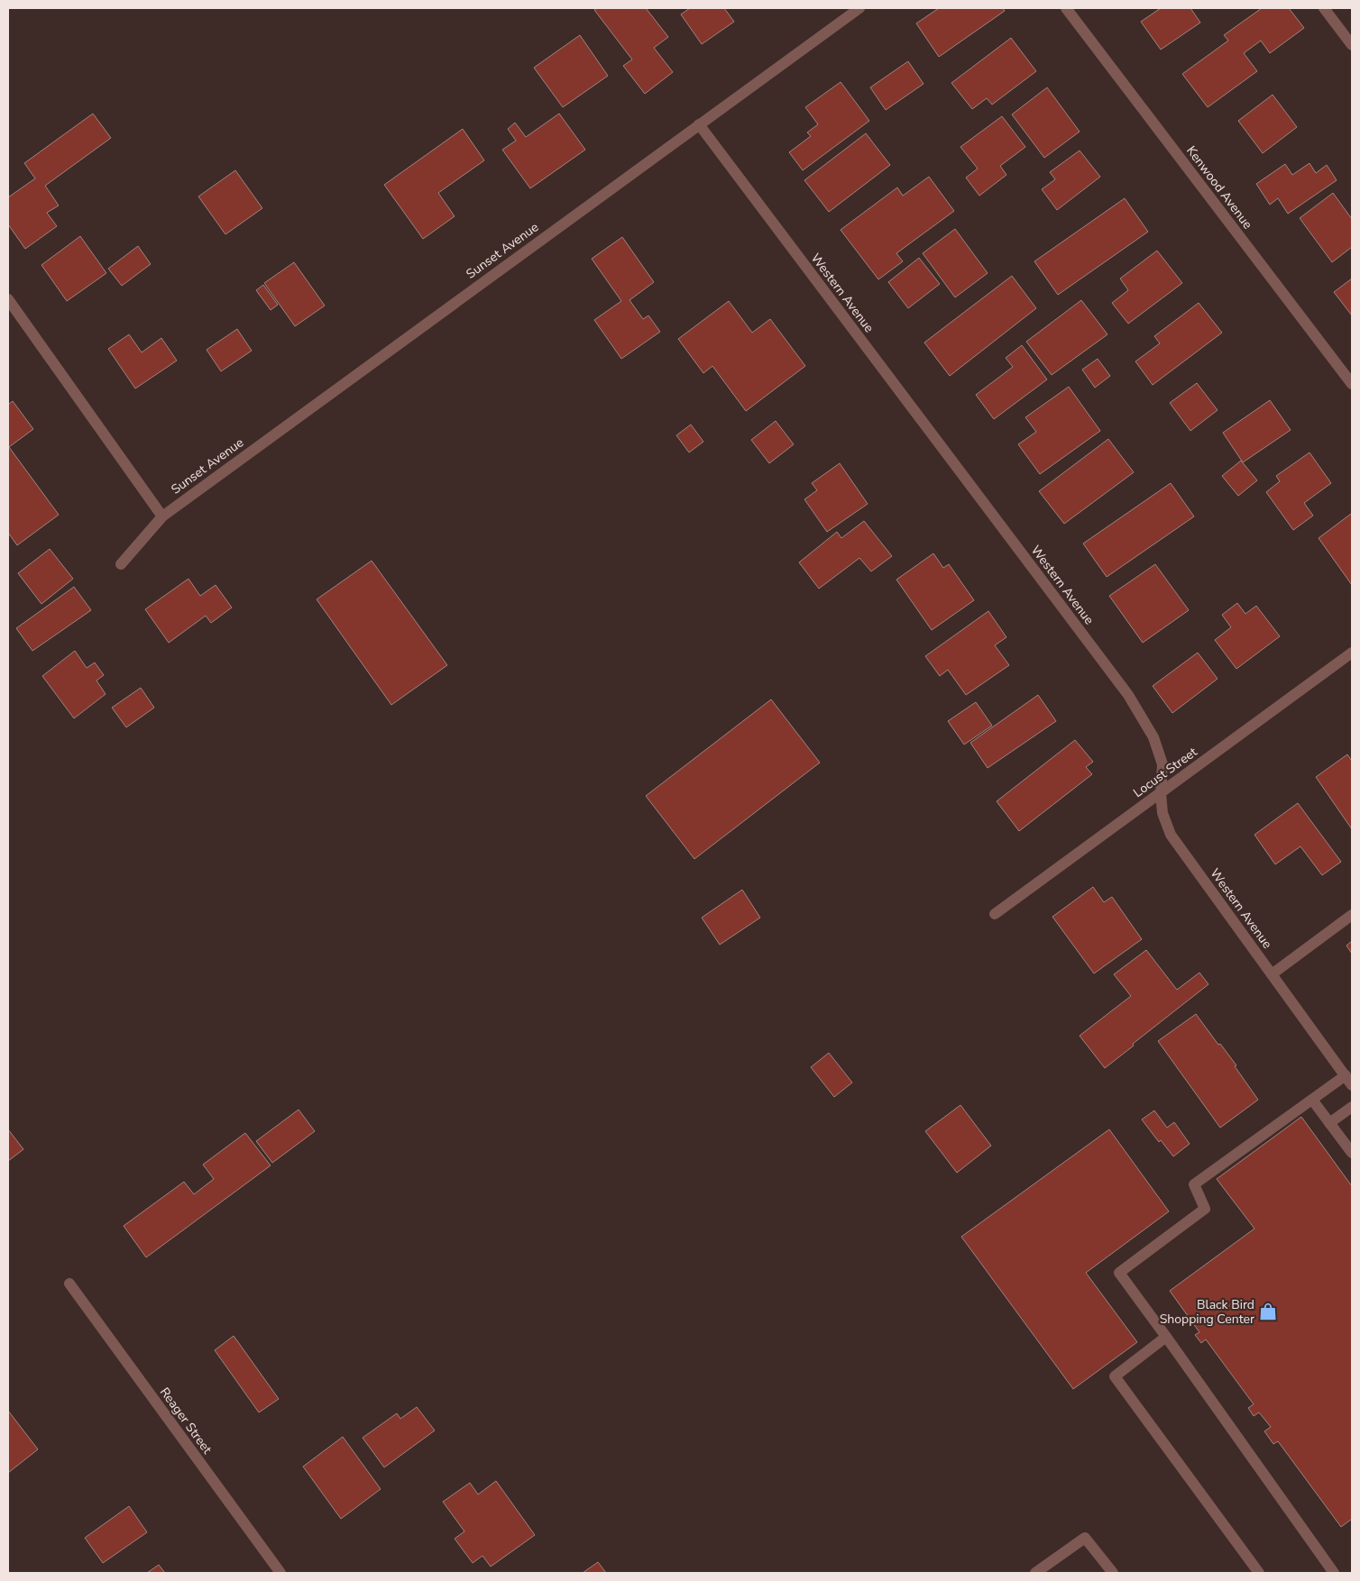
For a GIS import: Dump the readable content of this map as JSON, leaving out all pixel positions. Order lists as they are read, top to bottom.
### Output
{
  "streets": {
    "street": [
      "Kenwood Avenue",
      "Sunset Avenue",
      "Western Avenue",
      "Locust Street",
      "Reager Street"
    ]
  },
  "crossings": [
    ["Sunset Avenue", "Western Avenue"],
    ["Western Avenue", "Locust Street"]
  ],
  "places": {
    "shop": ["Black Bird Shopping Center"]
  }
}
